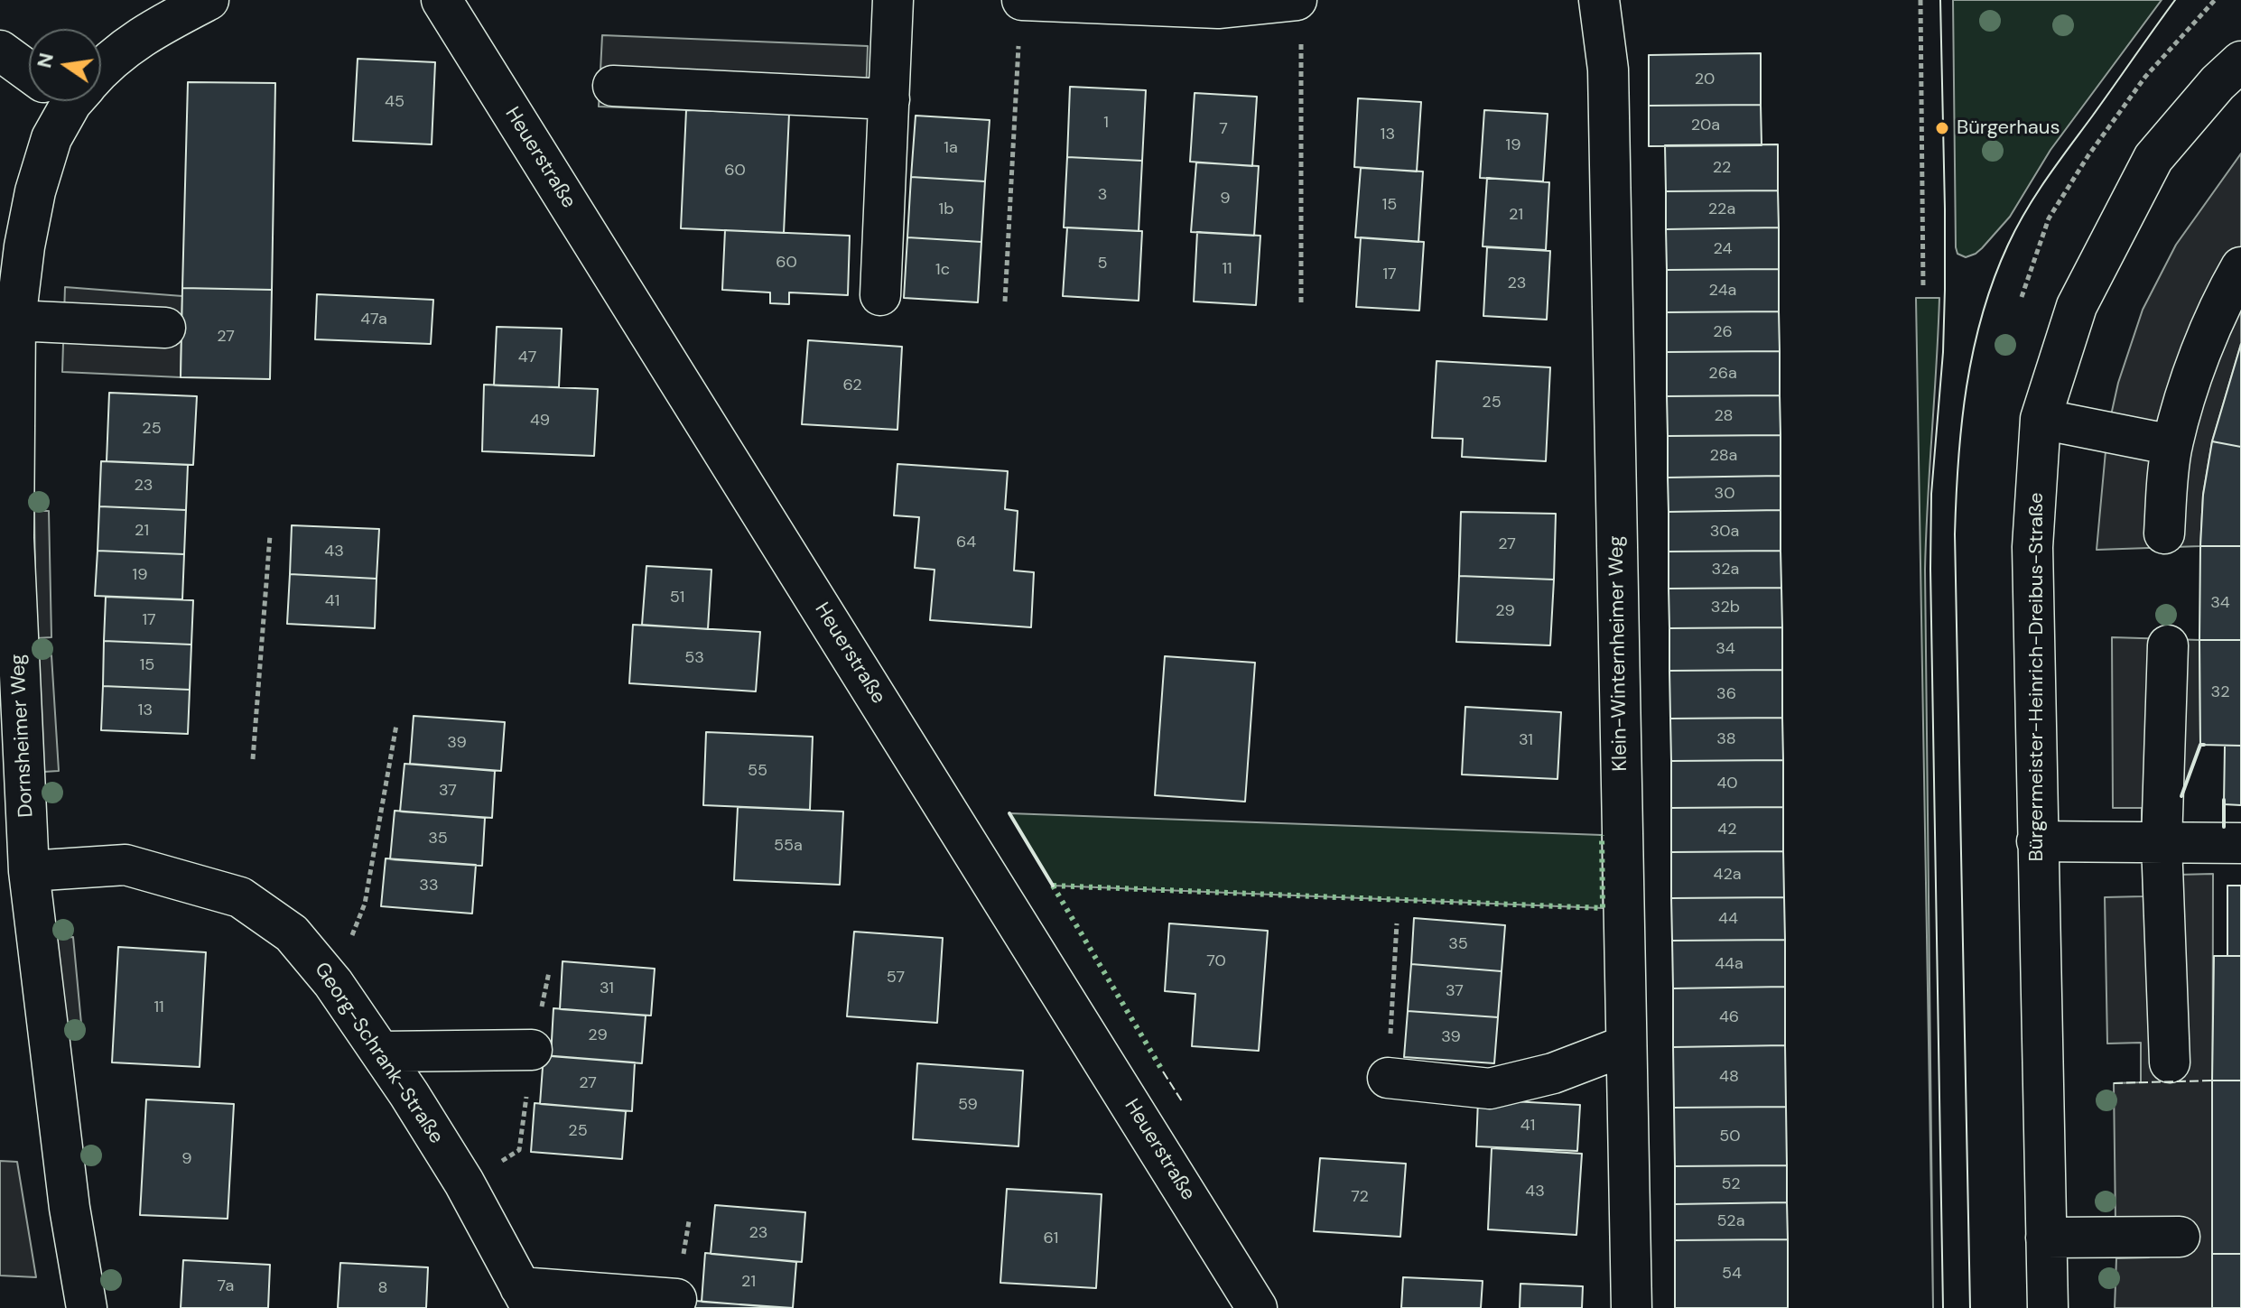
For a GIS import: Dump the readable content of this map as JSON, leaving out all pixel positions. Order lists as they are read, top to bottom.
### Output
{
  "streets": {
    "street": [
      "Heuerstraße",
      "Klein-Winternheimer Weg",
      "Bürgermeister-Heinrich-Dreibus-Straße",
      "Dornsheimer Weg",
      "Georg-Schrank-Straße"
    ]
  },
  "crossings": [
    ["Dornsheimer Weg", "Georg-Schrank-Straße"]
  ],
  "places": ["Bürgerhaus"],
  "house_numbers": [
    "20",
    "45",
    "1",
    "20a",
    "7",
    "13",
    "19",
    "1a",
    "22",
    "60",
    "3",
    "9",
    "15",
    "1b",
    "22a",
    "21",
    "24",
    "60",
    "5",
    "11",
    "1c",
    "17",
    "23",
    "24a",
    "47a",
    "26",
    "27",
    "47",
    "26a",
    "62",
    "25",
    "28",
    "49",
    "25",
    "28a",
    "23",
    "30",
    "21",
    "30a",
    "64",
    "27",
    "43",
    "32a",
    "19",
    "51",
    "41",
    "34",
    "32b",
    "29",
    "17",
    "34",
    "53",
    "15",
    "32",
    "36",
    "13",
    "38",
    "31",
    "39",
    "55",
    "40",
    "37",
    "42",
    "35",
    "55a",
    "42a",
    "33",
    "44",
    "35",
    "70",
    "44a",
    "57",
    "31",
    "37",
    "11",
    "46",
    "29",
    "39",
    "48",
    "27",
    "59",
    "41",
    "25",
    "50",
    "9",
    "52",
    "43",
    "72",
    "52a",
    "23",
    "61",
    "54",
    "21",
    "7a",
    "8"
  ],
  "north": "left"
}
